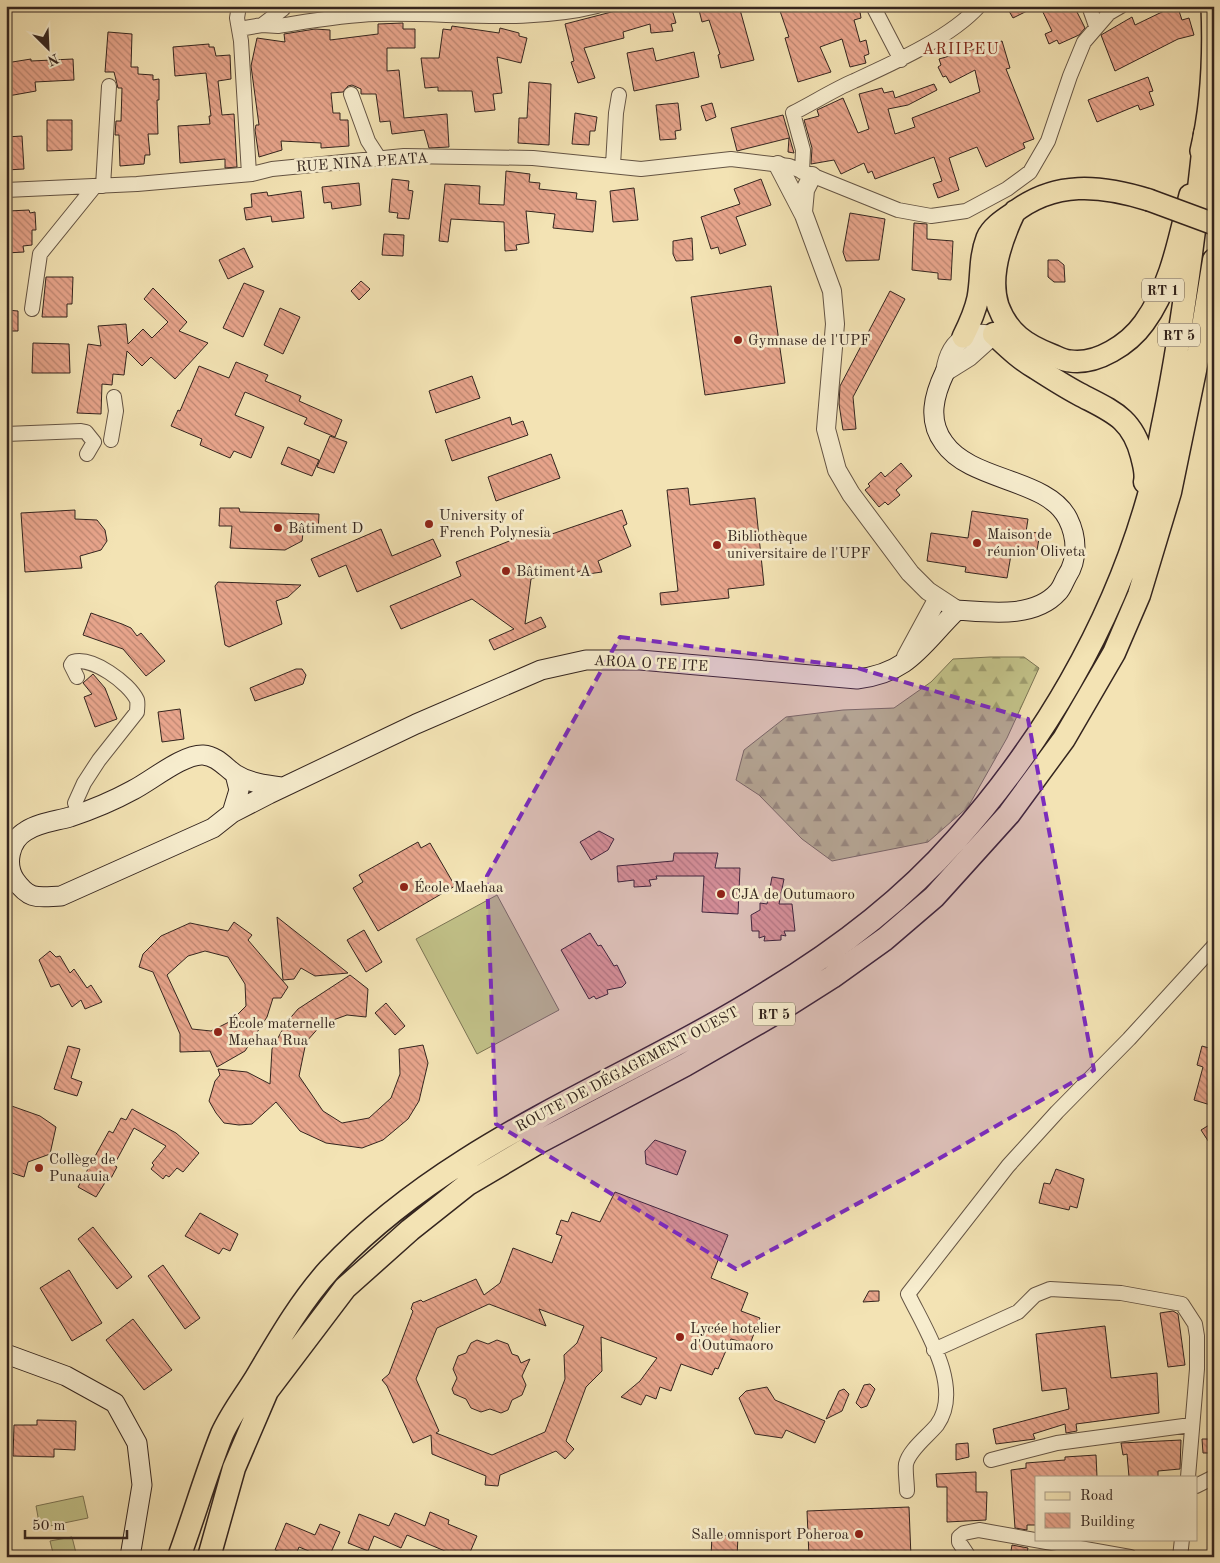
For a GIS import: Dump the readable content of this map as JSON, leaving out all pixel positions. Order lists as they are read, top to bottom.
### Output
{
  "streets": {
    "highway": ["RT 5", "ROUTE DE DÉGAGEMENT OUEST"],
    "main road": ["RT 1", "AROA O TE ITE"],
    "street": ["RUE NINA PEATA"]
  },
  "crossings": [
    ["RT 1", "ROUTE DE DÉGAGEMENT OUEST"]
  ],
  "districts": ["ARIIPEU"],
  "places": [
    "Gymnase de l'UPF",
    "University of French Polynesia",
    "Bâtiment D",
    "Maison de réunion Oliveta",
    "Bibliothèque universitaire de l'UPF",
    "Bâtiment A",
    "École Maehaa",
    "CJA de Outumaoro",
    "École maternelle Maehaa Rua",
    "Collège de Punaauia",
    "Lycée hotelier d'Outumaoro",
    "Salle omnisport Poheroa"
  ],
  "legend": ["Road", "Building"],
  "scale_bar": "50 m",
  "north": "bottom right"
}
